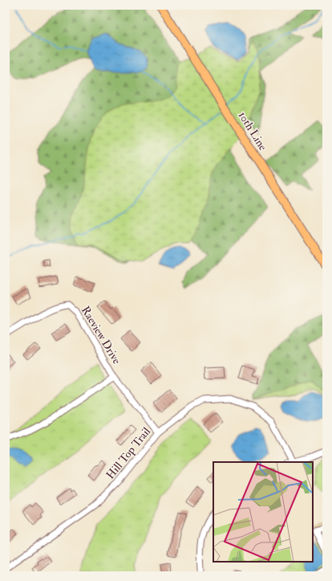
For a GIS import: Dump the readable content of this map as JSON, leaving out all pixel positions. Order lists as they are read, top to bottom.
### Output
{
  "streets": {
    "main road": ["10th Line"],
    "street": ["Raeview Drive", "Hill Top Trail"]
  },
  "crossings": [
    ["Raeview Drive", "Hill Top Trail"]
  ]
}
